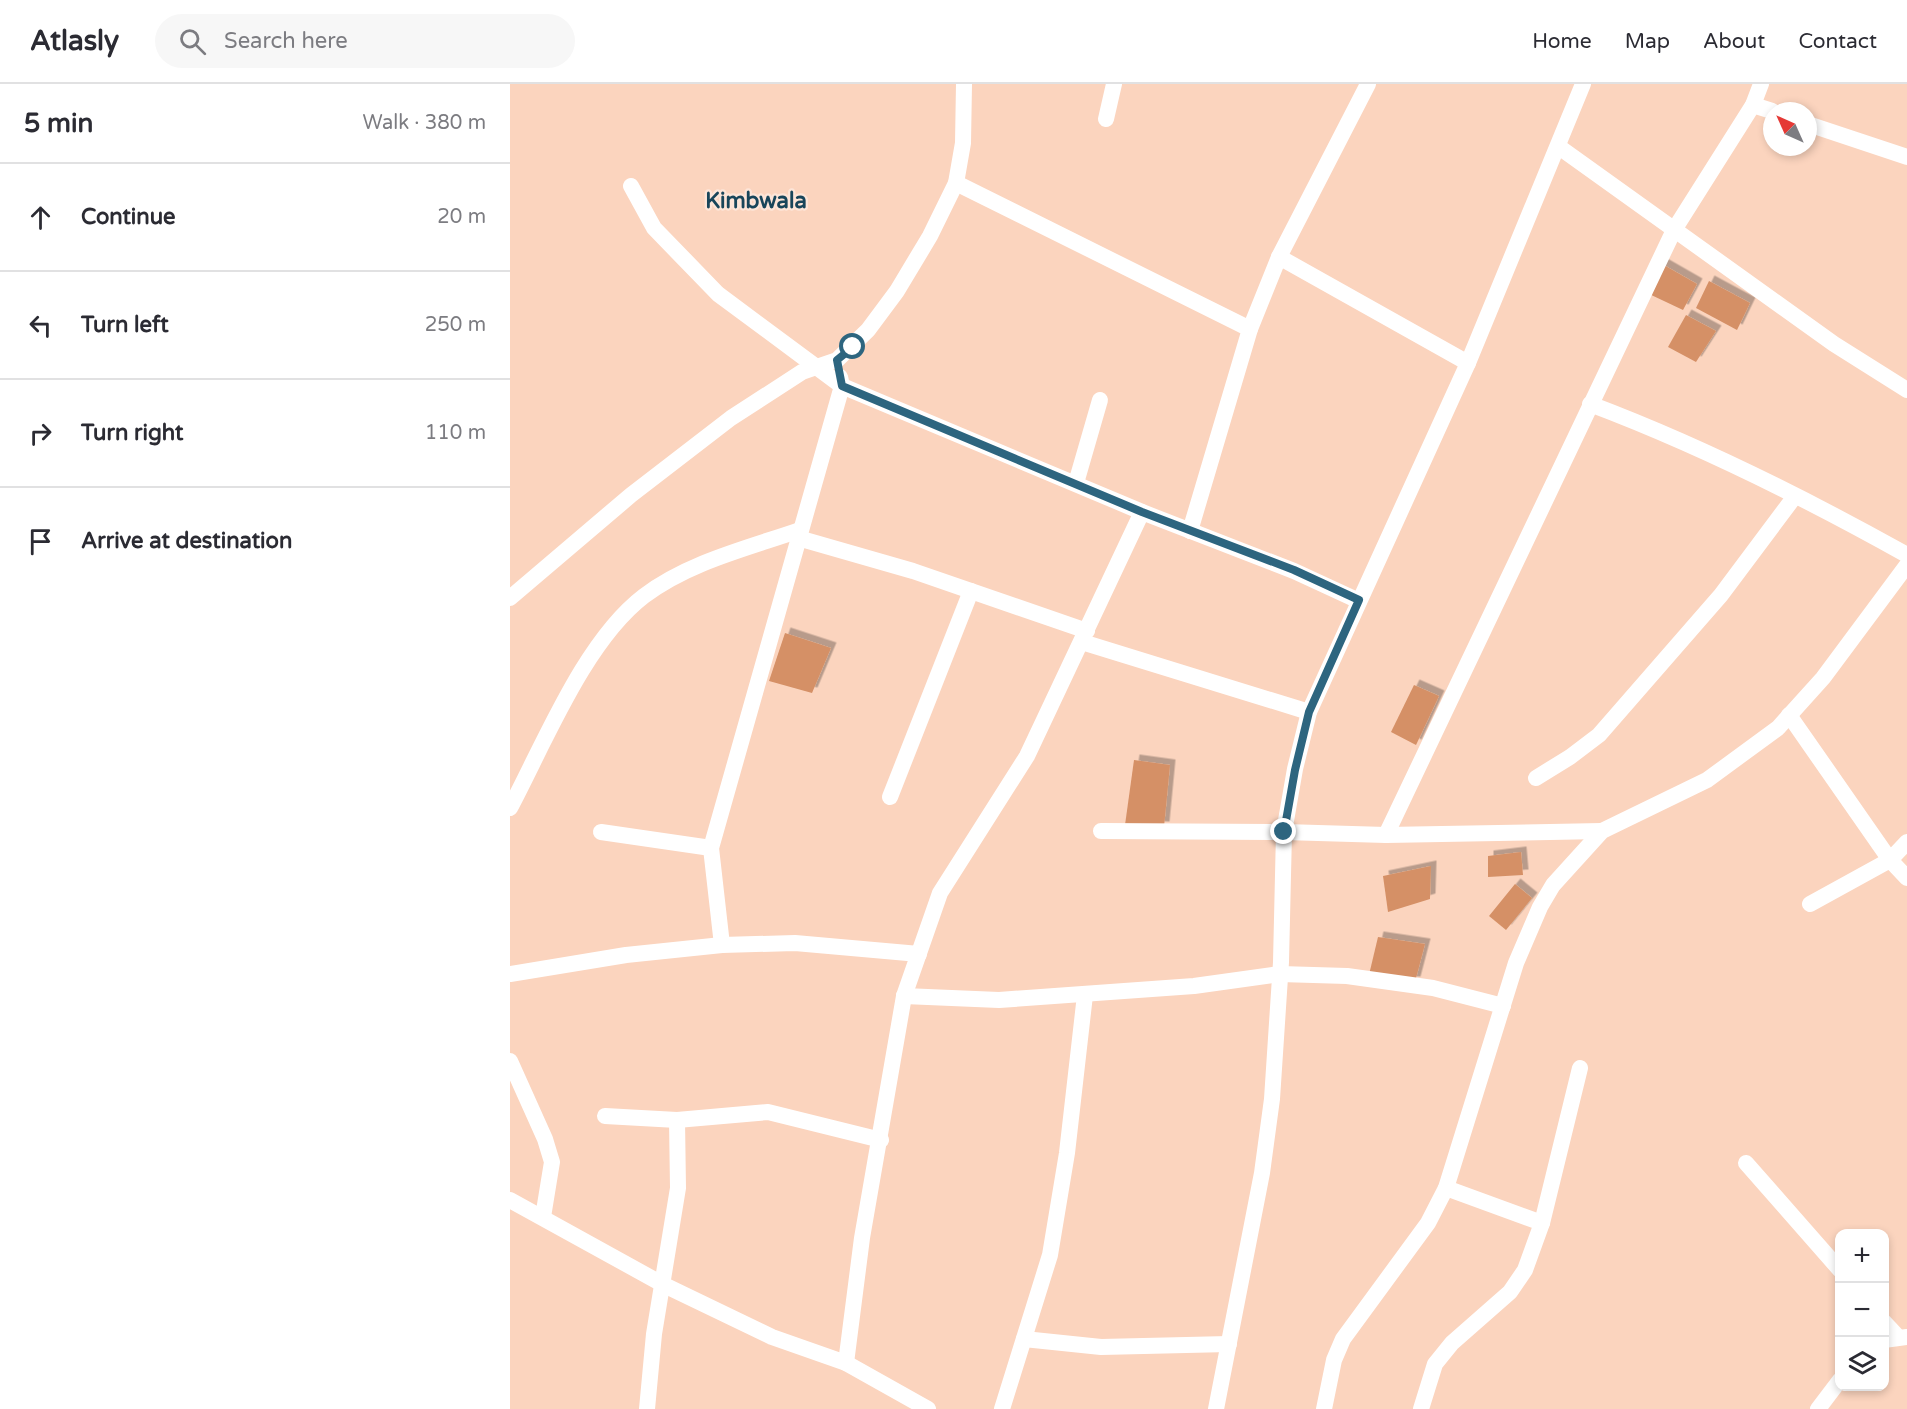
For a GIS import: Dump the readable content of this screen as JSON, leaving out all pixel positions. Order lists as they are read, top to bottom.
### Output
{
  "districts": ["Kimbwala"],
  "north": "top left",
  "page": {
    "header": "Atlasly",
    "search": "Search here",
    "nav": [
      "Home",
      "Map",
      "About",
      "Contact"
    ],
    "heading": ["5 min", "Walk · 380 m"],
    "list": [
      ["Continue", "20 m"],
      ["Turn left", "250 m"],
      ["Turn right", "110 m"],
      "Arrive at destination"
    ],
    "map_buttons": ["+", "−"]
  }
}
